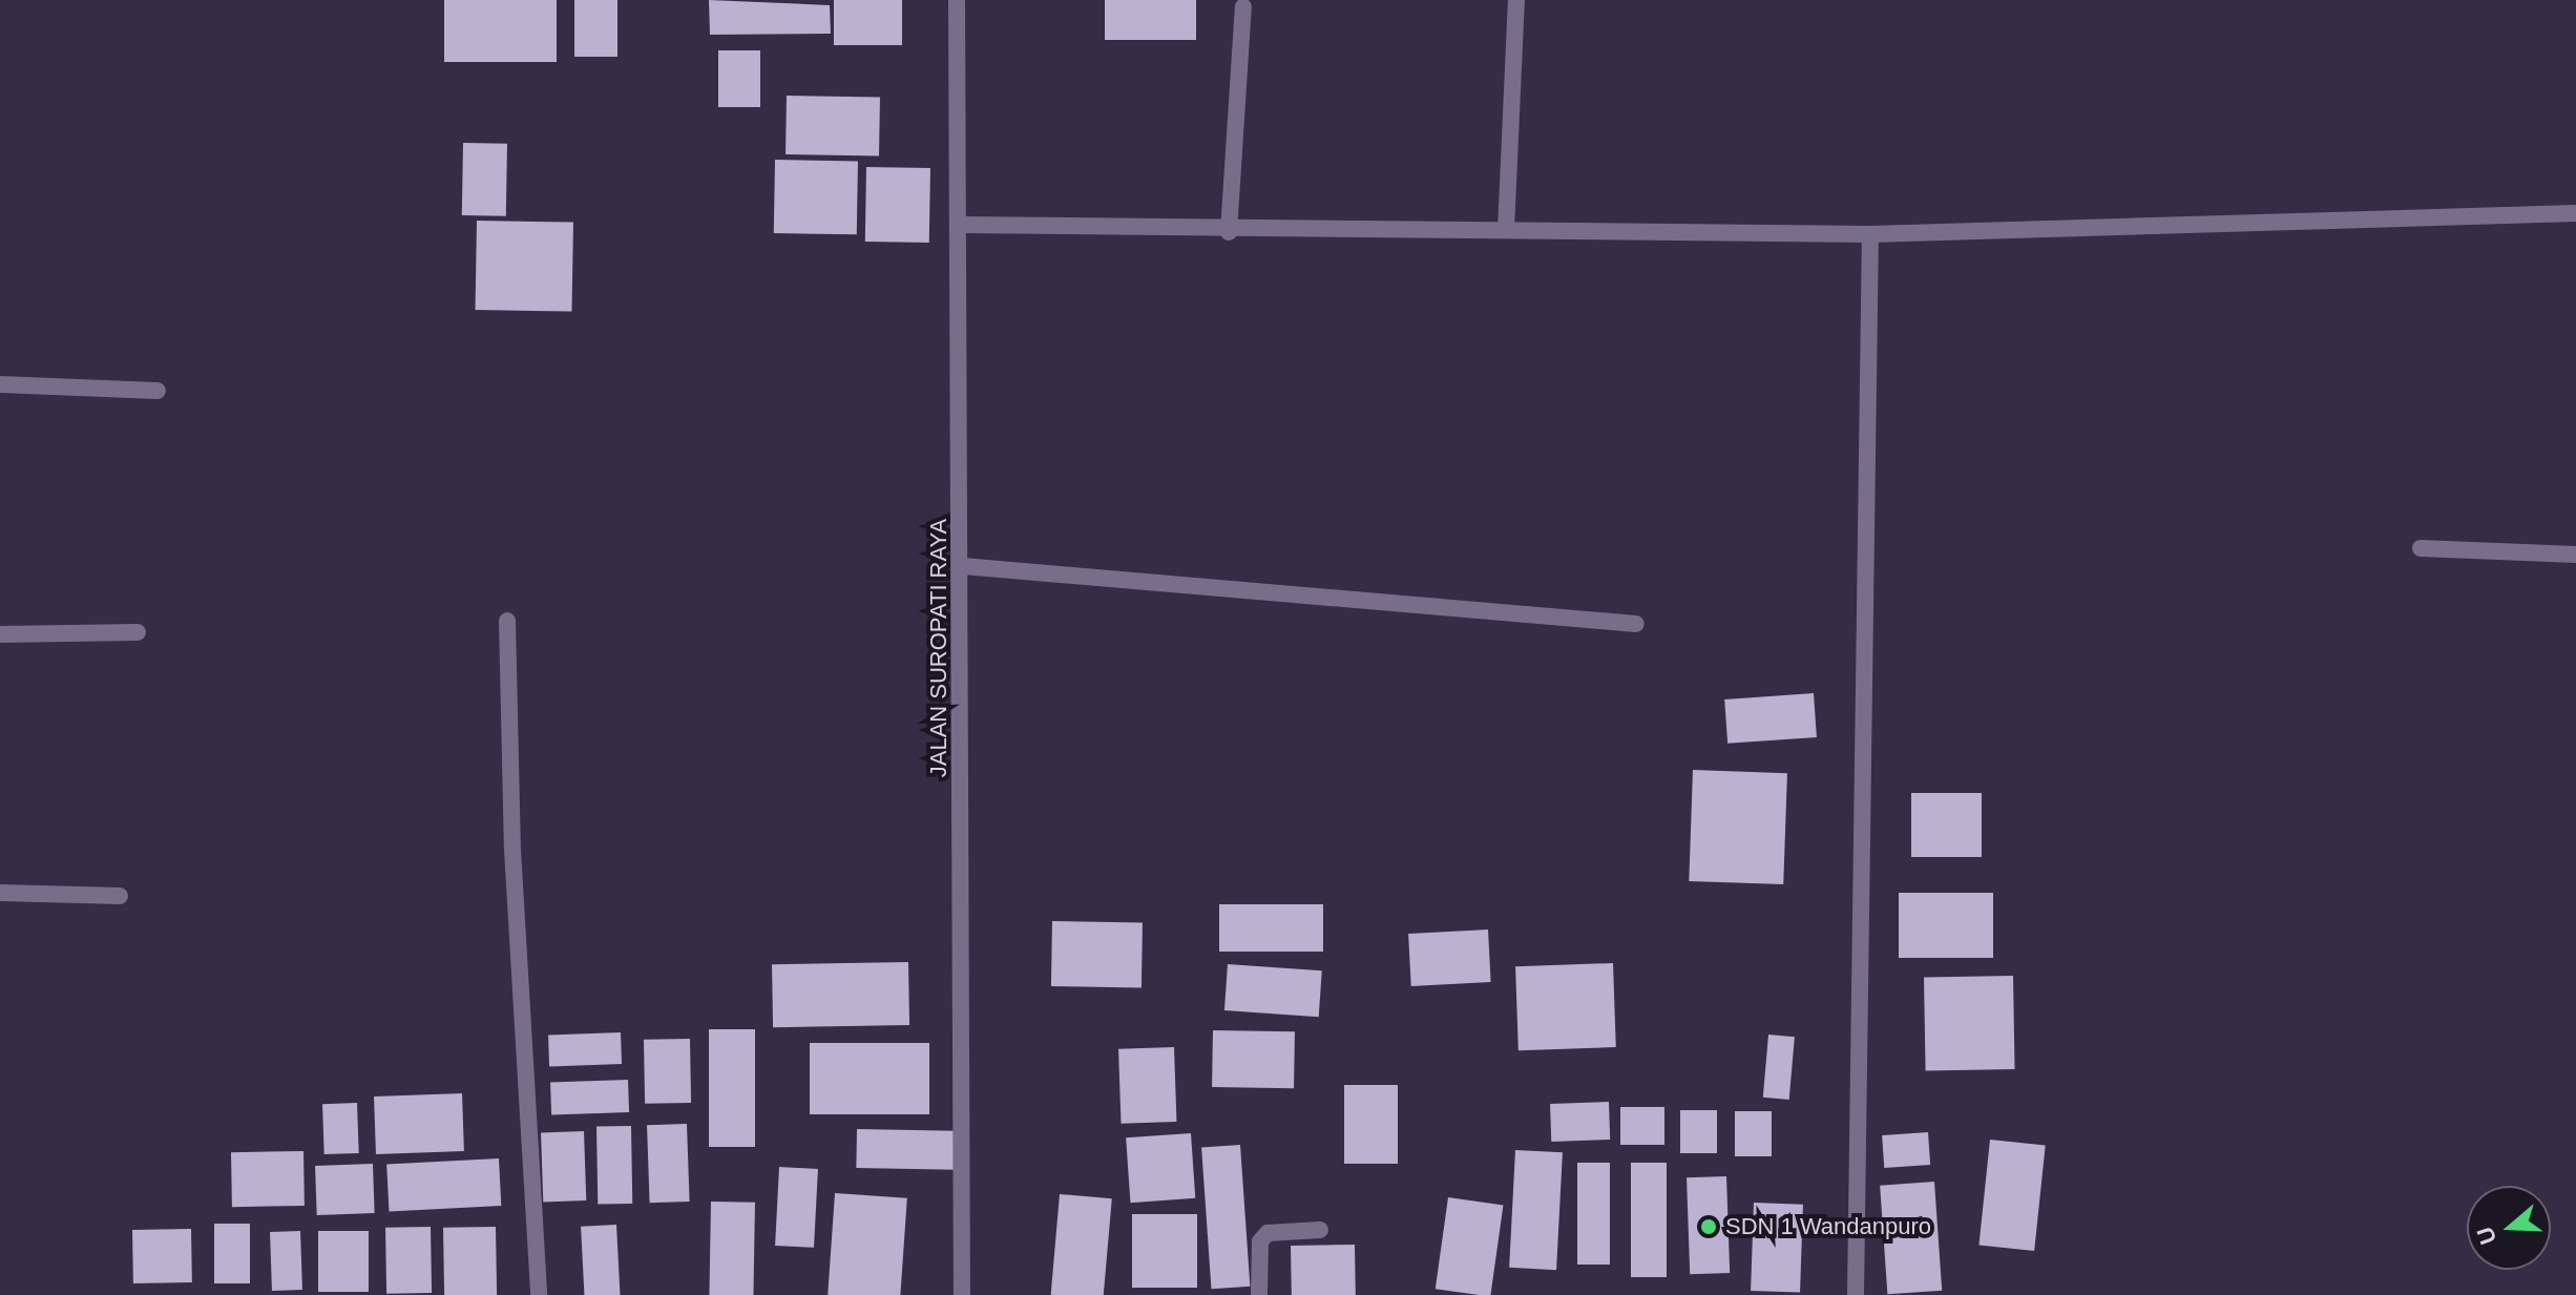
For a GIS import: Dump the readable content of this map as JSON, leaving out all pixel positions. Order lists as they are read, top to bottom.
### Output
{
  "streets": {
    "street": ["JALAN SUROPATI RAYA"]
  },
  "places": ["SDN 1 Wandanpuro"],
  "north": "left"
}
